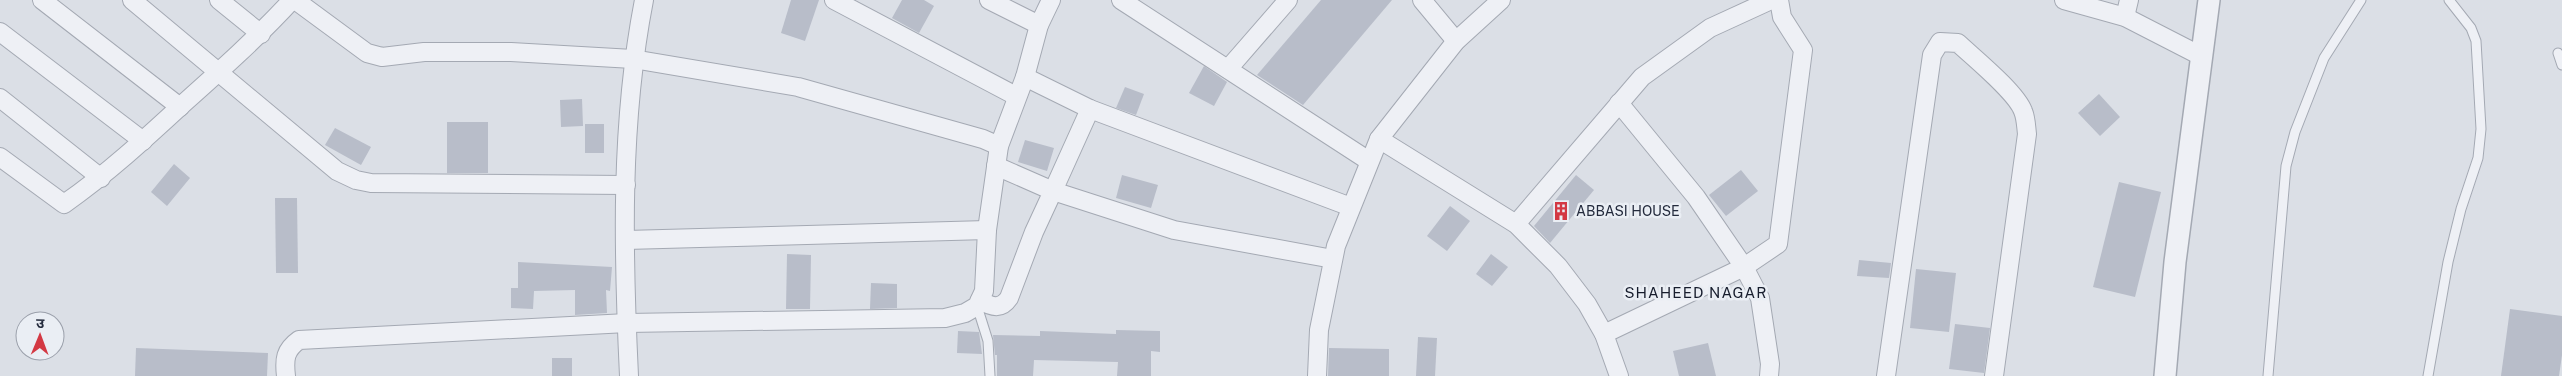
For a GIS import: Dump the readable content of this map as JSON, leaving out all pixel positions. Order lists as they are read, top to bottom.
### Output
{
  "districts": ["SHAHEED NAGAR"],
  "places": {
    "building": ["ABBASI HOUSE"]
  },
  "north": "top"
}
